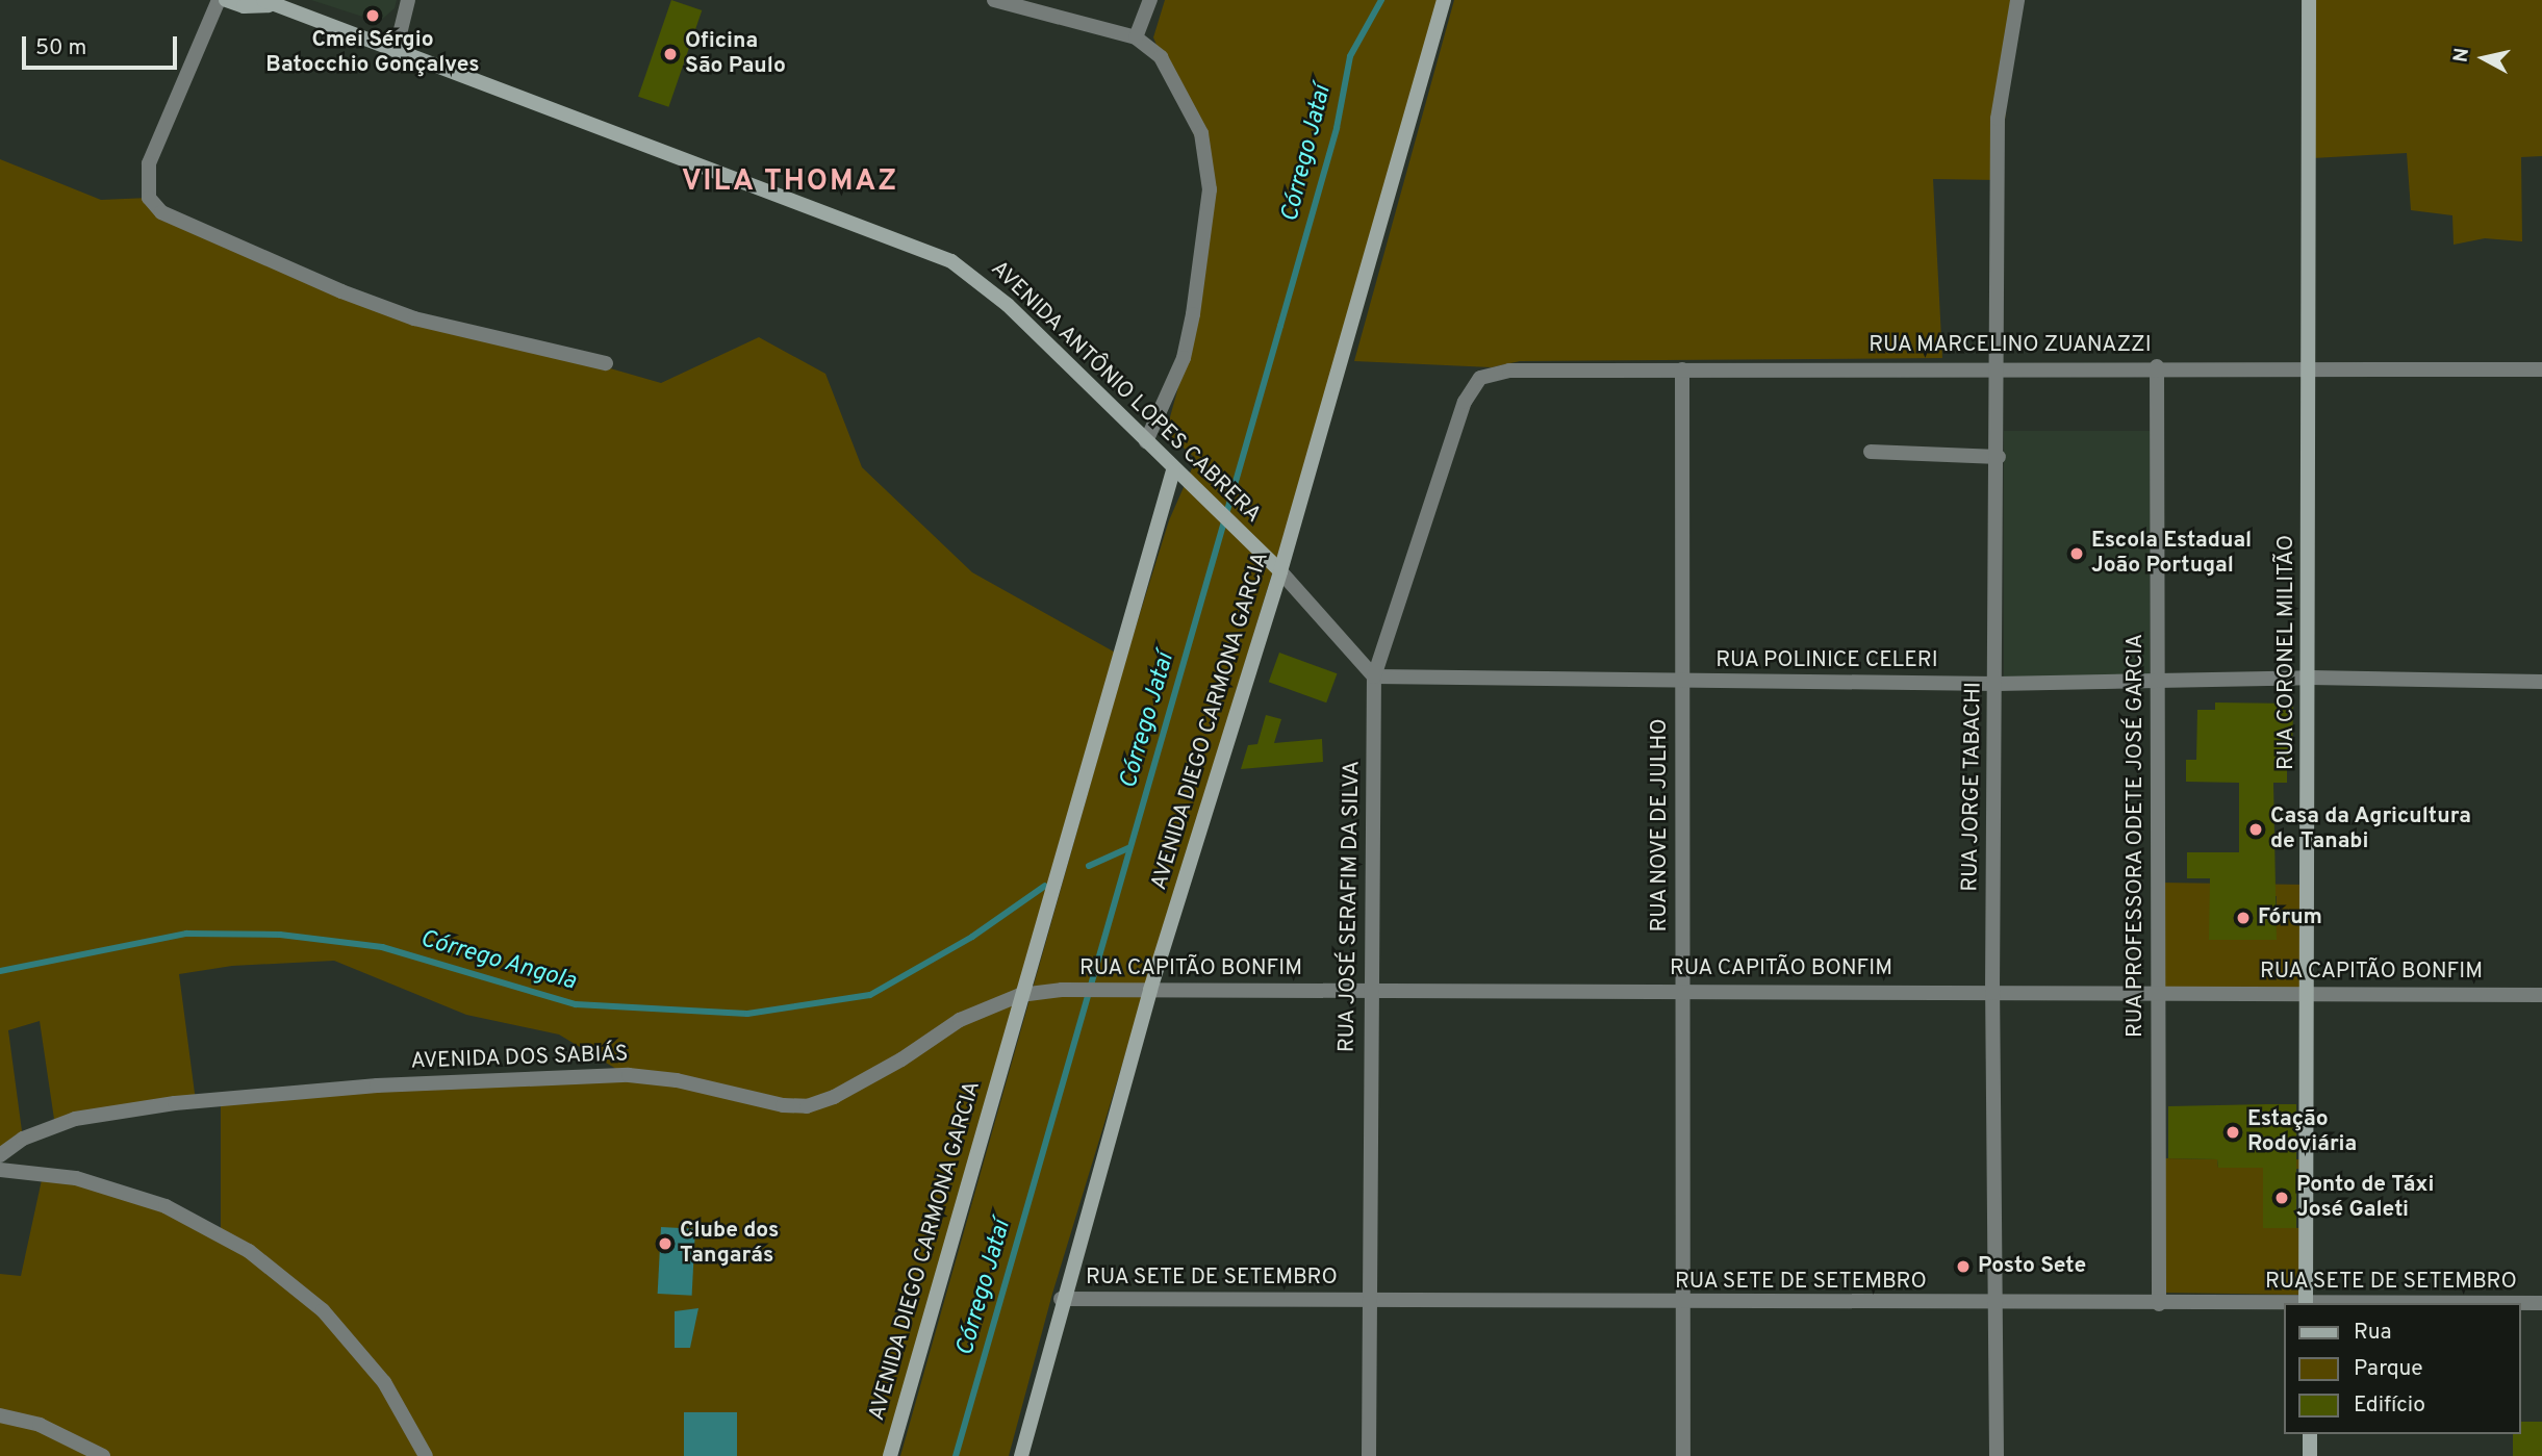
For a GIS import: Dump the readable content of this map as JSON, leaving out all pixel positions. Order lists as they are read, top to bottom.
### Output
{
  "streets": {
    "main road": ["AVENIDA ANTÔNIO LOPES CABRERA", "RUA CORONEL MILITÃO", "AVENIDA DIEGO CARMONA GARCIA"],
    "street": [
      "RUA MARCELINO ZUANAZZI",
      "RUA POLINICE CELERI",
      "RUA JORGE TABACHI",
      "RUA NOVE DE JULHO",
      "RUA PROFESSORA ODETE JOSÉ GARCIA",
      "RUA JOSÉ SERAFIM DA SILVA",
      "RUA CAPITÃO BONFIM",
      "AVENIDA DOS SABIÁS",
      "RUA SETE DE SETEMBRO"
    ]
  },
  "crossings": [
    ["RUA MARCELINO ZUANAZZI", "RUA CORONEL MILITÃO"],
    ["RUA MARCELINO ZUANAZZI", "RUA JORGE TABACHI"],
    ["RUA MARCELINO ZUANAZZI", "RUA NOVE DE JULHO"],
    ["RUA MARCELINO ZUANAZZI", "RUA PROFESSORA ODETE JOSÉ GARCIA"],
    ["RUA MARCELINO ZUANAZZI", "RUA JOSÉ SERAFIM DA SILVA"],
    ["AVENIDA ANTÔNIO LOPES CABRERA", "RUA POLINICE CELERI"],
    ["AVENIDA ANTÔNIO LOPES CABRERA", "AVENIDA DIEGO CARMONA GARCIA"],
    ["AVENIDA ANTÔNIO LOPES CABRERA", "RUA JOSÉ SERAFIM DA SILVA"],
    ["RUA CORONEL MILITÃO", "RUA POLINICE CELERI"],
    ["RUA CORONEL MILITÃO", "RUA CAPITÃO BONFIM"],
    ["RUA POLINICE CELERI", "RUA JORGE TABACHI"],
    ["RUA POLINICE CELERI", "RUA NOVE DE JULHO"],
    ["RUA POLINICE CELERI", "RUA PROFESSORA ODETE JOSÉ GARCIA"],
    ["RUA POLINICE CELERI", "RUA JOSÉ SERAFIM DA SILVA"],
    ["AVENIDA DIEGO CARMONA GARCIA", "RUA CAPITÃO BONFIM"],
    ["AVENIDA DIEGO CARMONA GARCIA", "AVENIDA DOS SABIÁS"],
    ["AVENIDA DIEGO CARMONA GARCIA", "RUA SETE DE SETEMBRO"],
    ["RUA JORGE TABACHI", "RUA CAPITÃO BONFIM"],
    ["RUA JORGE TABACHI", "RUA SETE DE SETEMBRO"],
    ["RUA NOVE DE JULHO", "RUA CAPITÃO BONFIM"],
    ["RUA NOVE DE JULHO", "RUA SETE DE SETEMBRO"],
    ["RUA PROFESSORA ODETE JOSÉ GARCIA", "RUA CAPITÃO BONFIM"],
    ["RUA PROFESSORA ODETE JOSÉ GARCIA", "RUA SETE DE SETEMBRO"],
    ["RUA JOSÉ SERAFIM DA SILVA", "RUA CAPITÃO BONFIM"],
    ["RUA JOSÉ SERAFIM DA SILVA", "RUA SETE DE SETEMBRO"],
    ["RUA CAPITÃO BONFIM", "AVENIDA DOS SABIÁS"]
  ],
  "districts": ["VILA THOMAZ"],
  "water": ["Córrego Jataí", "Córrego Angola"],
  "places": [
    "Cmei Sérgio Batocchio Gonçalves",
    "Oficina São Paulo",
    "Escola Estadual João Portugal",
    "Casa da Agricultura de Tanabi",
    "Fórum",
    "Estação Rodoviária",
    "Ponto de Táxi José Galeti",
    "Clube dos Tangarás",
    "Posto Sete"
  ],
  "legend": ["Rua", "Parque", "Edifício"],
  "scale_bar": "50 m",
  "north": "left"
}
